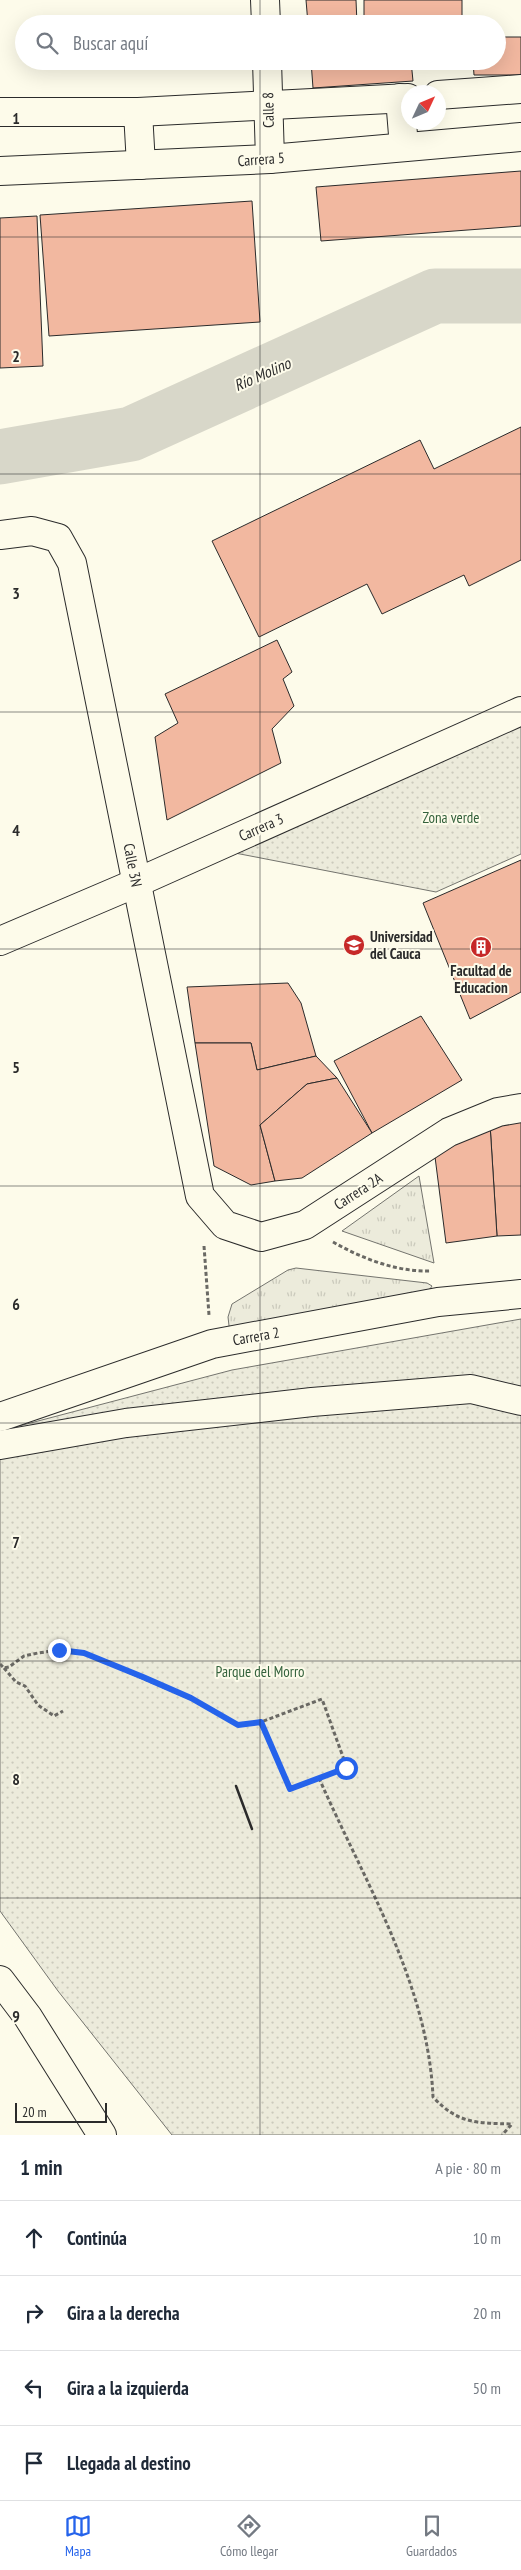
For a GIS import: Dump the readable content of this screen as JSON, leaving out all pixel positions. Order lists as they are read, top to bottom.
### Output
{
  "streets": {
    "street": [
      "Calle 8",
      "Carrera 5",
      "Carrera 3",
      "Calle 3N",
      "Carrera 2A",
      "Carrera 2"
    ]
  },
  "crossings": [
    ["Calle 8", "Carrera 5"],
    ["Carrera 3", "Calle 3N"],
    ["Calle 3N", "Carrera 2A"]
  ],
  "water": ["Río Molino"],
  "parks": ["Zona verde", "Parque del Morro"],
  "places": {
    "school or university": ["Universidad del Cauca"],
    "building": ["Facultad de Educacion"]
  },
  "scale_bar": "20 m",
  "north": "top right",
  "page": {
    "search": "Buscar aquí",
    "scale": "20 m",
    "heading": ["1 min", "A pie · 80 m"],
    "list": [
      ["Continúa", "10 m"],
      ["Gira a la derecha", "20 m"],
      ["Gira a la izquierda", "50 m"],
      "Llegada al destino"
    ],
    "nav": ["Mapa", "Cómo llegar", "Guardados"]
  },
  "grid": {
    "rows": [
      "1",
      "2",
      "3",
      "4",
      "5",
      "6",
      "7",
      "8",
      "9"
    ]
  }
}
